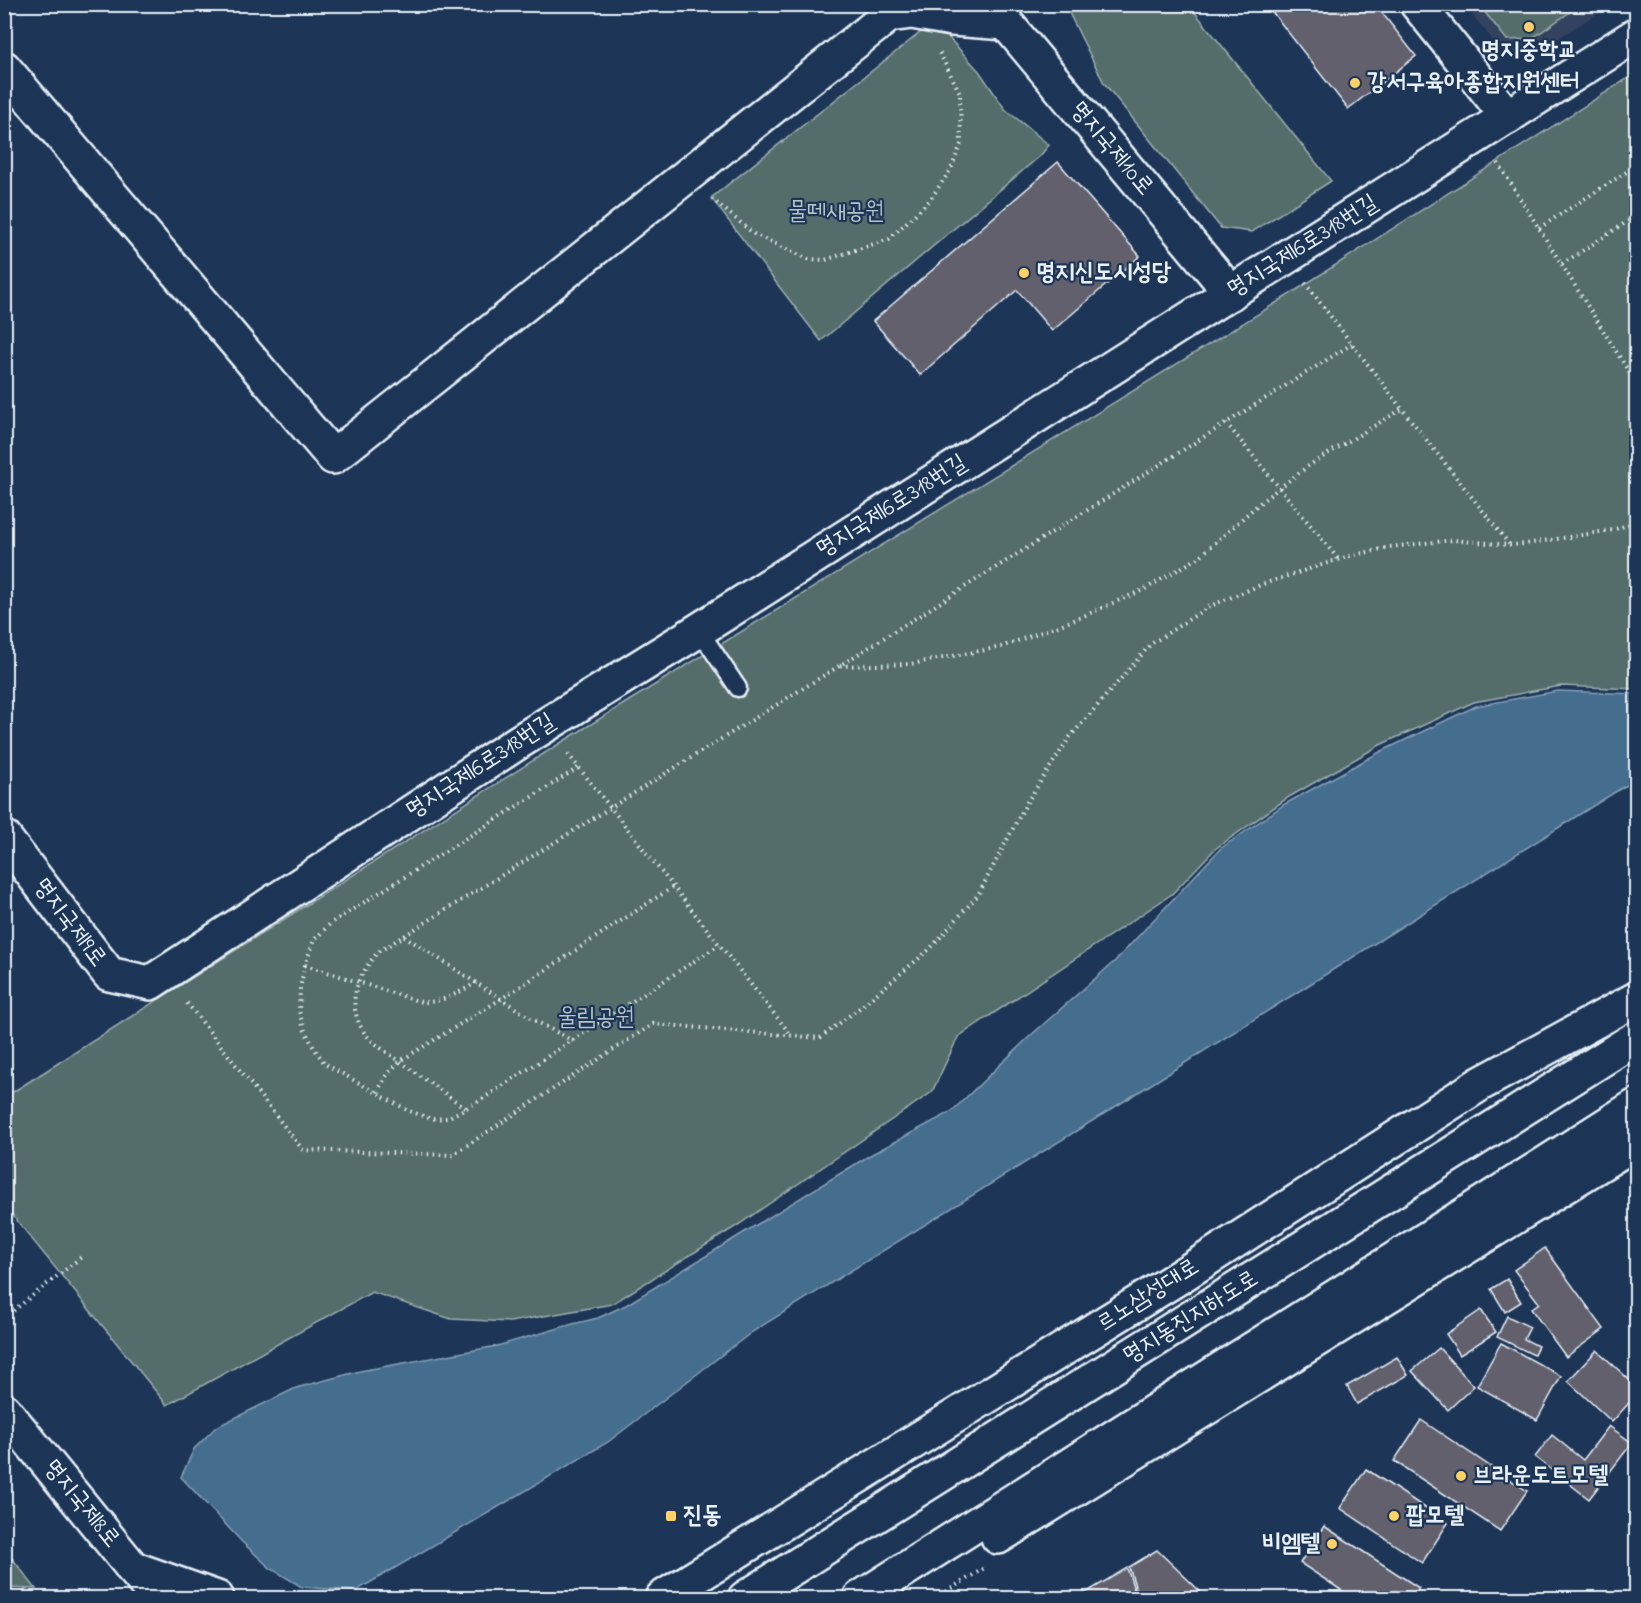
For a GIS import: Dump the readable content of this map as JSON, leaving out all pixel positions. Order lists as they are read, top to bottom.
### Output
{
  "streets": {
    "main road": [
      "명지국제10로",
      "명지국제6로318번길",
      "명지국제9로",
      "르노삼성대로",
      "명지동진지하도로",
      "명지국제8로"
    ]
  },
  "crossings": [
    ["명지국제10로", "명지국제6로318번길"],
    ["명지국제6로318번길", "명지국제9로"]
  ],
  "parks": ["물떼새공원", "울림공원"],
  "places": {
    "other": [
      "명지중학교",
      "강서구육아종합지원센터",
      "명지신도시성당",
      "브라운도트모텔",
      "팝모텔",
      "비엠텔"
    ],
    "transit": ["진동"]
  }
}
